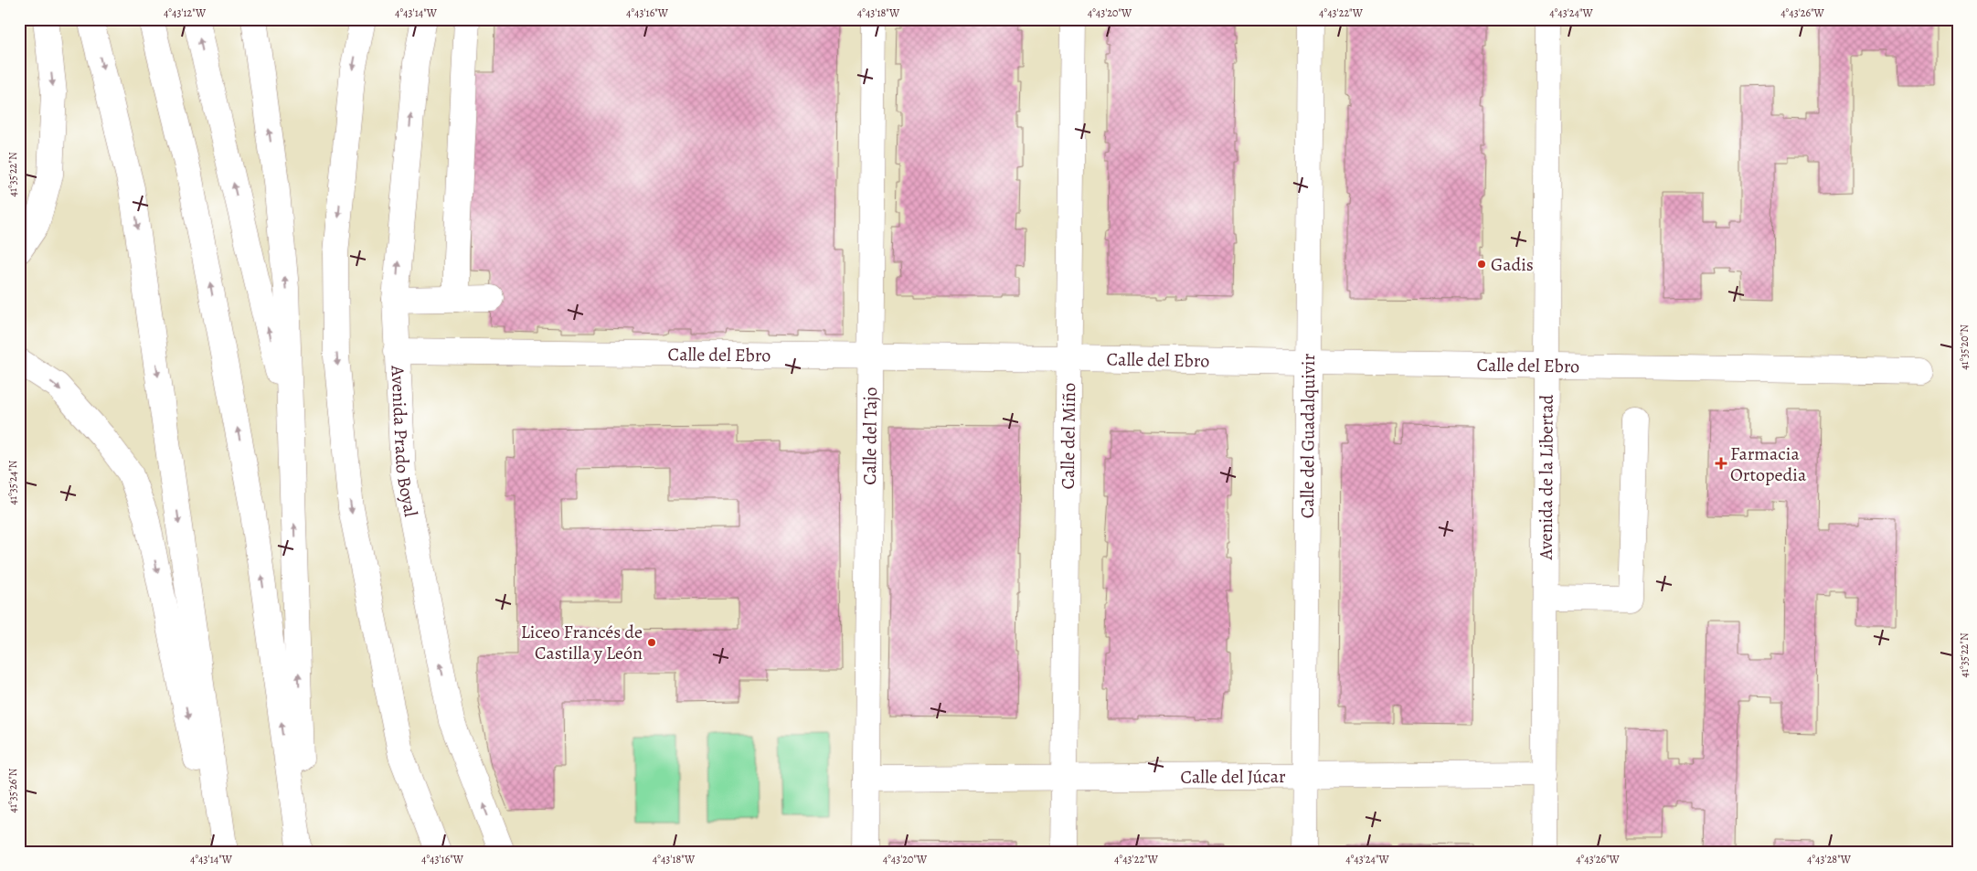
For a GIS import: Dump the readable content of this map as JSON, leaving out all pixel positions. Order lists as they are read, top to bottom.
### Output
{
  "streets": {
    "main road": [
      "Calle del Ebro",
      "Calle del Tajo",
      "Calle del Miño",
      "Calle del Guadalquivir",
      "Avenida Prado Boyal",
      "Avenida de la Libertad",
      "Calle del Júcar"
    ]
  },
  "crossings": [
    ["Calle del Ebro", "Calle del Tajo"],
    ["Calle del Ebro", "Calle del Miño"],
    ["Calle del Ebro", "Calle del Guadalquivir"],
    ["Calle del Ebro", "Avenida Prado Boyal"],
    ["Calle del Ebro", "Avenida de la Libertad"],
    ["Calle del Tajo", "Calle del Júcar"],
    ["Calle del Miño", "Calle del Júcar"],
    ["Calle del Guadalquivir", "Calle del Júcar"],
    ["Avenida de la Libertad", "Calle del Júcar"]
  ],
  "places": {
    "other": ["Gadis", "Liceo Francés de Castilla y León"],
    "health": ["Farmacia Ortopedia"]
  },
  "coordinates": [
    "4°43'12\"W",
    "4°43'14\"W",
    "4°43'16\"W",
    "4°43'18\"W",
    "4°43'20\"W",
    "4°43'22\"W",
    "4°43'24\"W",
    "4°43'26\"W",
    "41°35'22\"N",
    "41°35'20\"N",
    "41°35'24\"N",
    "41°35'26\"N",
    "4°43'28\"W"
  ]
}
